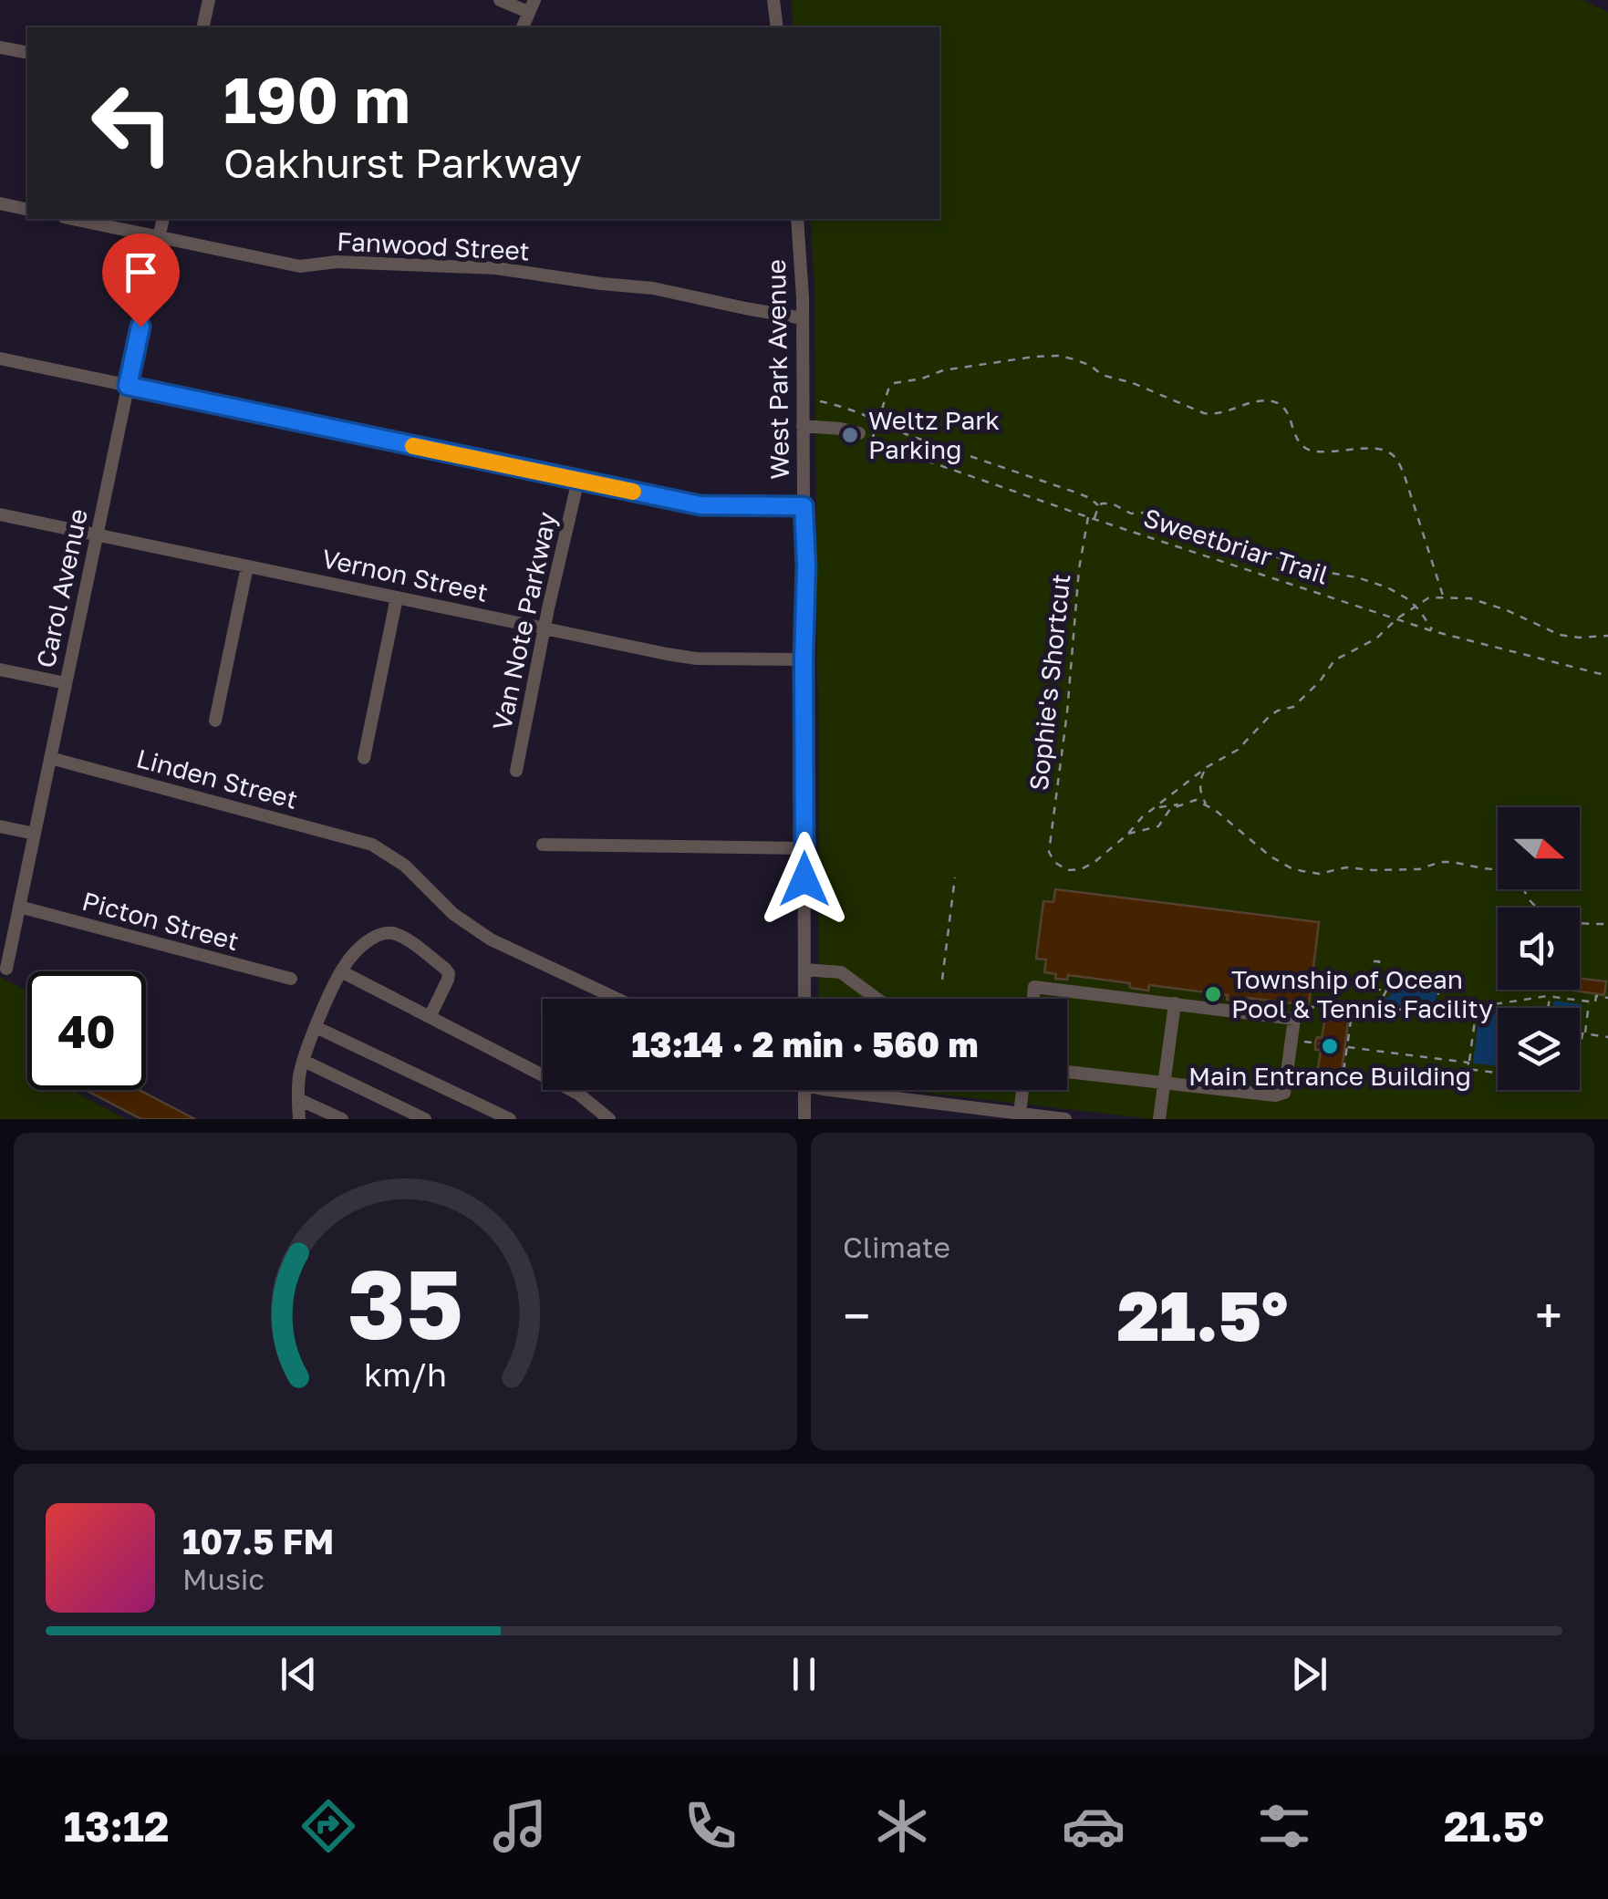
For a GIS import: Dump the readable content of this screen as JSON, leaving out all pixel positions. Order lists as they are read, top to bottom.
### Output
{
  "streets": {
    "street": [
      "Fanwood Street",
      "West Park Avenue",
      "Vernon Street",
      "Carol Avenue",
      "Van Note Parkway",
      "Linden Street",
      "Picton Street"
    ],
    "path": ["Sweetbriar Trail", "Sophie's Shortcut"]
  },
  "crossings": [
    ["Fanwood Street", "West Park Avenue"],
    ["Fanwood Street", "Carol Avenue"],
    ["West Park Avenue", "Vernon Street"],
    ["Sweetbriar Trail", "Sophie's Shortcut"],
    ["Vernon Street", "Carol Avenue"],
    ["Vernon Street", "Van Note Parkway"],
    ["Carol Avenue", "Linden Street"],
    ["Carol Avenue", "Picton Street"]
  ],
  "places": ["Weltz Park Parking", "Township of Ocean Pool & Tennis Facility", "Main Entrance Building"],
  "north": "right",
  "page": {
    "turn": ["190 m", "Oakhurst Parkway"],
    "limit": "40",
    "trip": "13:14 · 2 min · 560 m",
    "tile": "Climate",
    "heat": ["−", "21.5°", "+"],
    "song": ["107.5 FM", "Music"],
    "tabs": ["13:12", "21.5°"],
    "gauge": ["35", "km/h"]
  }
}
